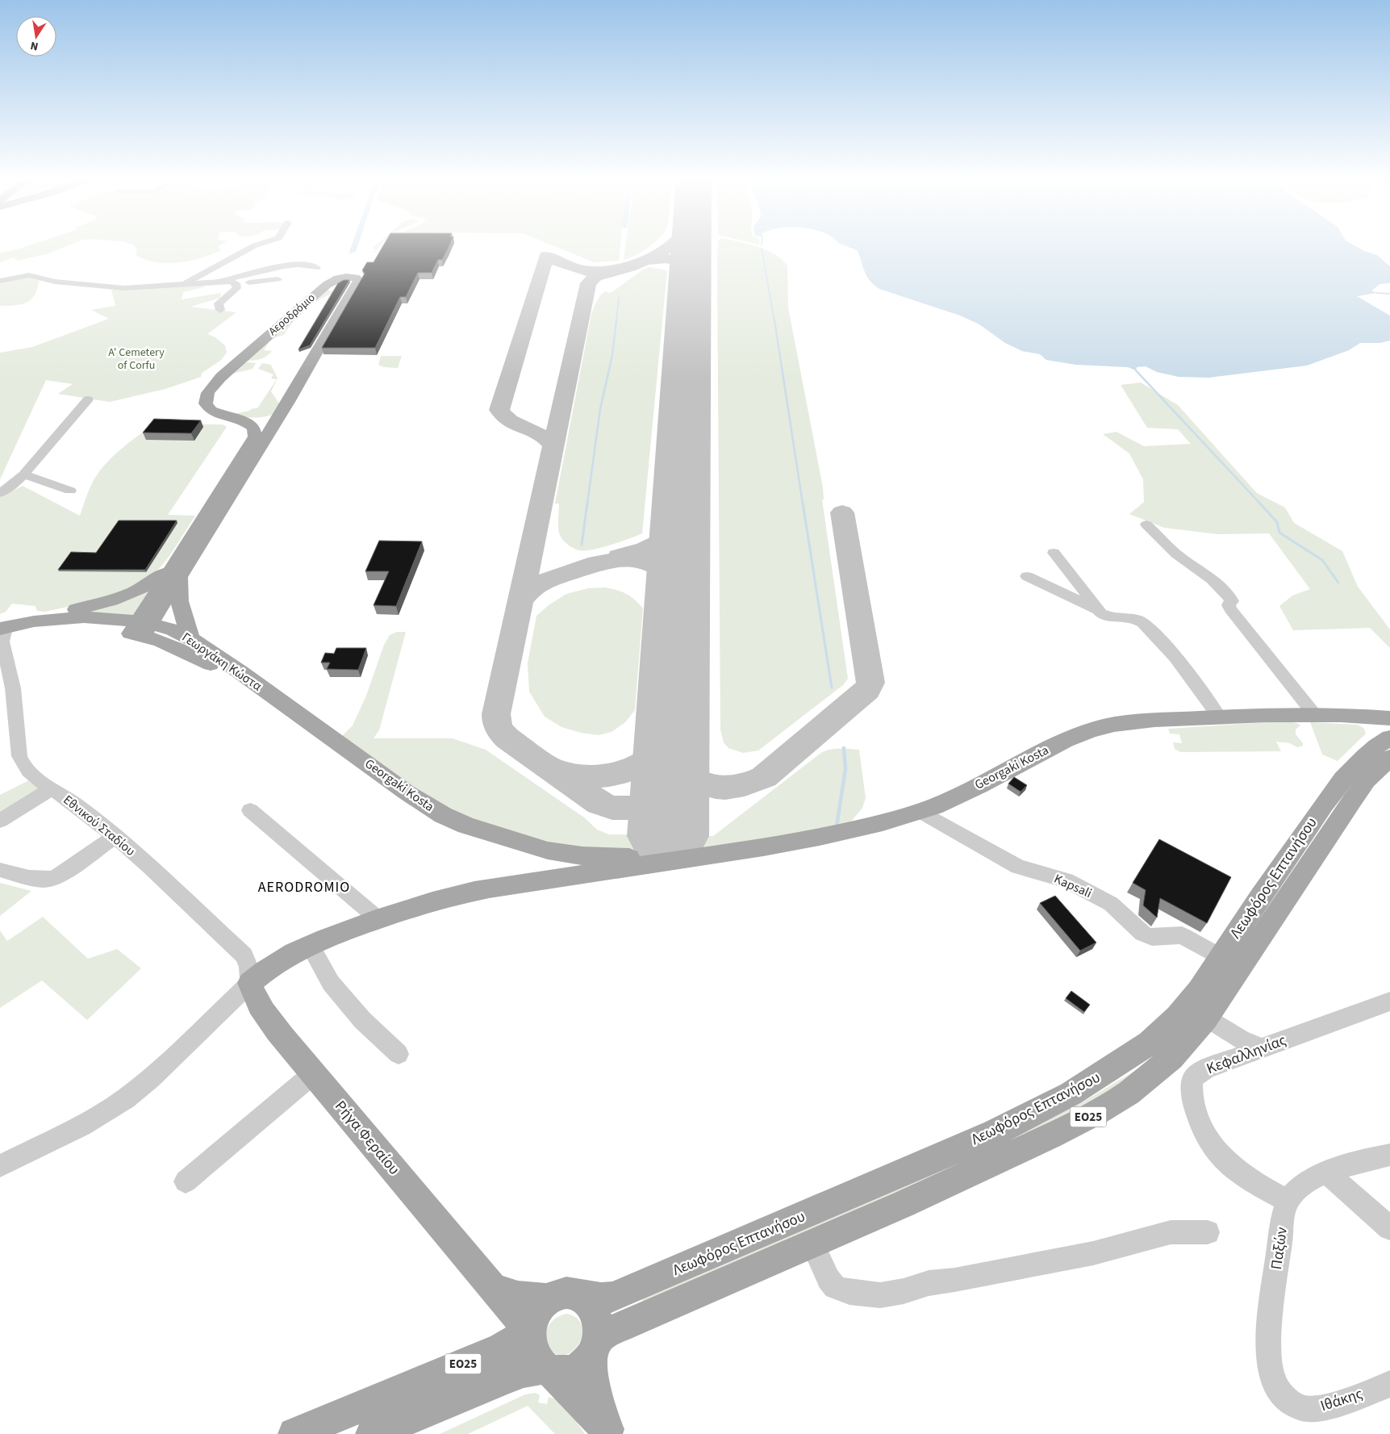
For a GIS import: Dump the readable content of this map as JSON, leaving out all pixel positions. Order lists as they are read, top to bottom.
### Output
{
  "streets": {
    "main road": [
      "Αεροδρόμιο",
      "Γεωργάκη Κώστα",
      "Georgaki Kosta",
      "Λεωφόρος Επτανήσου",
      "ΕΟ25",
      "Ρήγα Φεραίου"
    ],
    "street": [
      "Εθνικού Σταδίου",
      "Kapsali",
      "Κεφαλληνίας",
      "Παξών",
      "Ιθάκης"
    ]
  },
  "crossings": [
    ["Αεροδρόμιο", "Γεωργάκη Κώστα"],
    ["Γεωργάκη Κώστα", "Georgaki Kosta"],
    ["Γεωργάκη Κώστα", "Εθνικού Σταδίου"],
    ["Georgaki Kosta", "Εθνικού Σταδίου"],
    ["Georgaki Kosta", "Kapsali"],
    ["Georgaki Kosta", "Ρήγα Φεραίου"],
    ["Εθνικού Σταδίου", "Ρήγα Φεραίου"],
    ["Λεωφόρος Επτανήσου", "Kapsali"],
    ["Λεωφόρος Επτανήσου", "ΕΟ25"],
    ["Λεωφόρος Επτανήσου", "Ρήγα Φεραίου"],
    ["Κεφαλληνίας", "Παξών"],
    ["ΕΟ25", "Ρήγα Φεραίου"],
    ["Παξών", "Ιθάκης"]
  ],
  "districts": ["AERODROMIO"],
  "parks": ["A' Cemetery of Corfu"],
  "north": "bottom"
}
